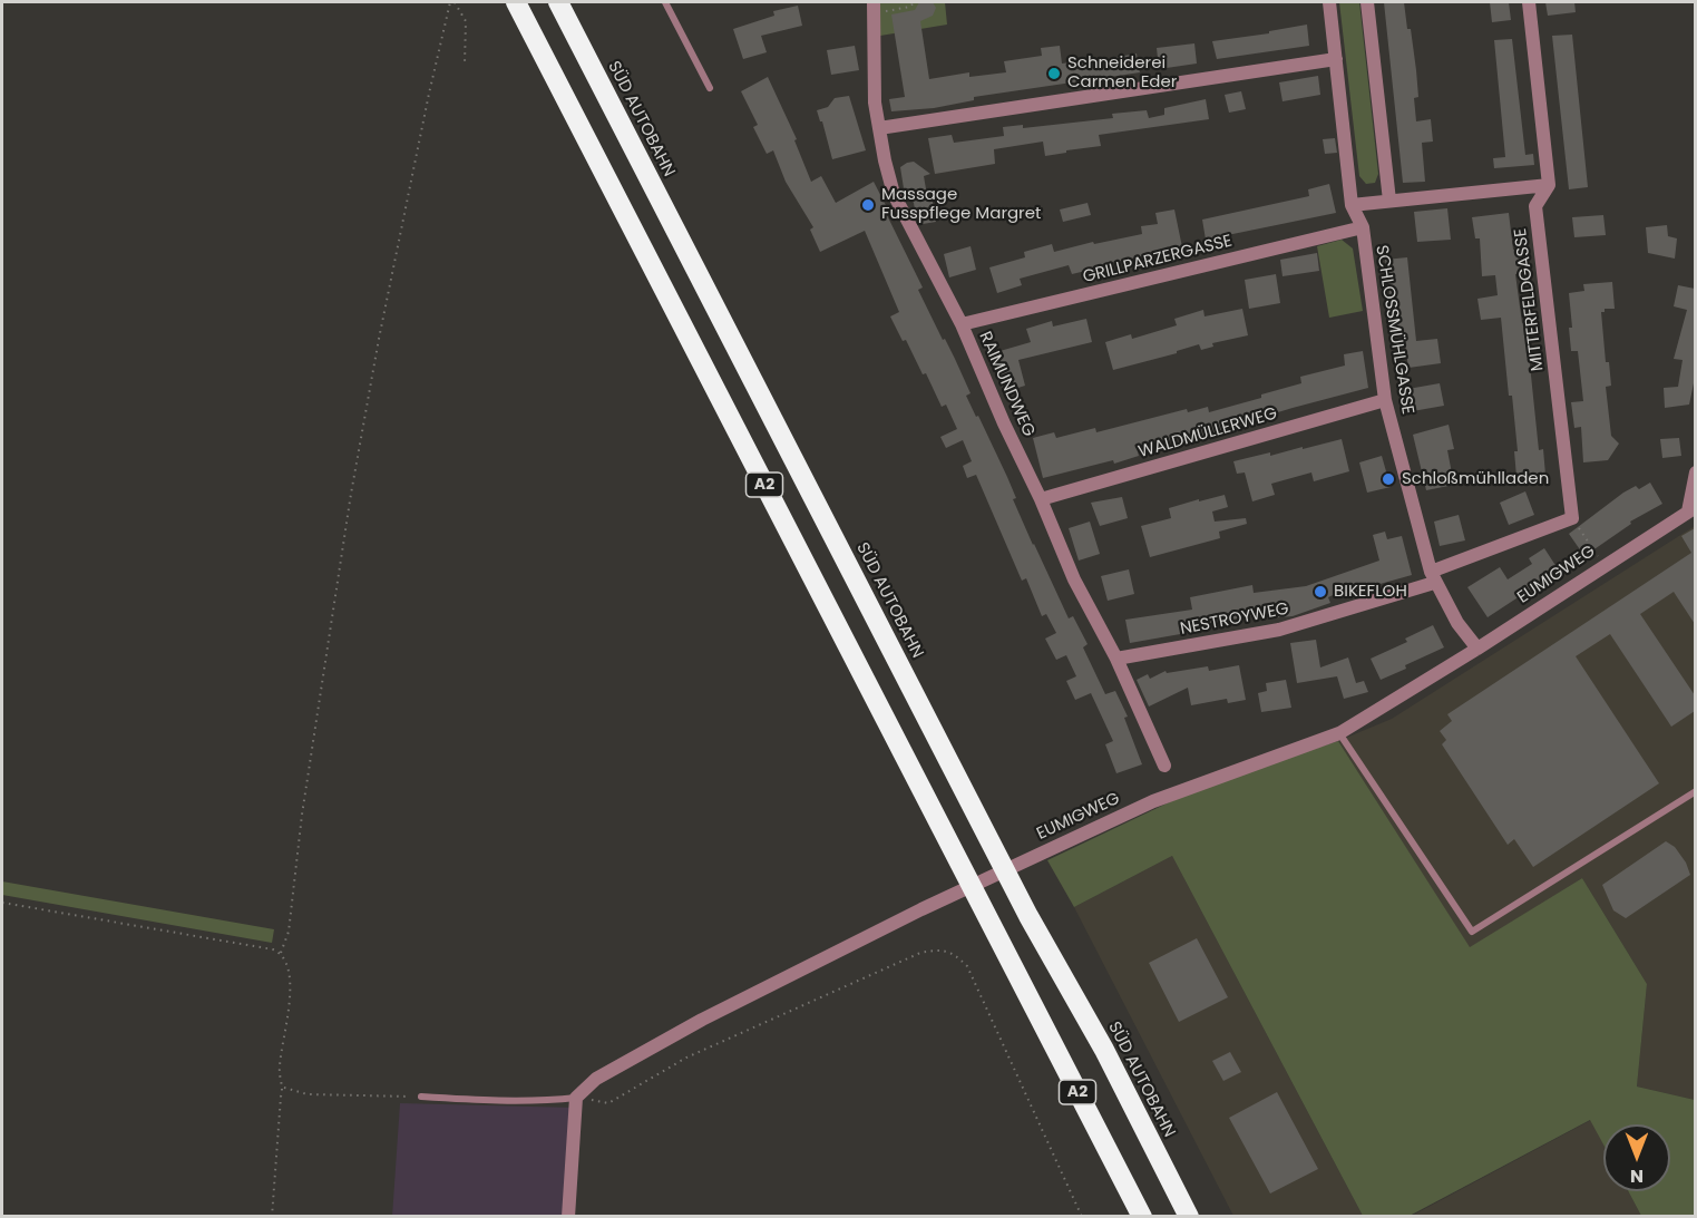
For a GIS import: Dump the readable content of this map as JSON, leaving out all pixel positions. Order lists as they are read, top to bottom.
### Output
{
  "streets": {
    "highway": ["SÜD AUTOBAHN", "A2"],
    "street": [
      "GRILLPARZERGASSE",
      "MITTERFELDGASSE",
      "SCHLOSSMÜHLGASSE",
      "RAIMUNDWEG",
      "WALDMÜLLERWEG",
      "EUMIGWEG",
      "NESTROYWEG"
    ]
  },
  "crossings": [
    ["GRILLPARZERGASSE", "SCHLOSSMÜHLGASSE"],
    ["GRILLPARZERGASSE", "RAIMUNDWEG"],
    ["MITTERFELDGASSE", "NESTROYWEG"],
    ["SCHLOSSMÜHLGASSE", "WALDMÜLLERWEG"],
    ["SCHLOSSMÜHLGASSE", "EUMIGWEG"],
    ["SCHLOSSMÜHLGASSE", "NESTROYWEG"],
    ["RAIMUNDWEG", "WALDMÜLLERWEG"],
    ["RAIMUNDWEG", "NESTROYWEG"]
  ],
  "places": [
    "Schneiderei Carmen Eder",
    "Massage Fusspflege Margret",
    "Schloßmühlladen",
    "BIKEFLOH"
  ],
  "north": "bottom"
}
